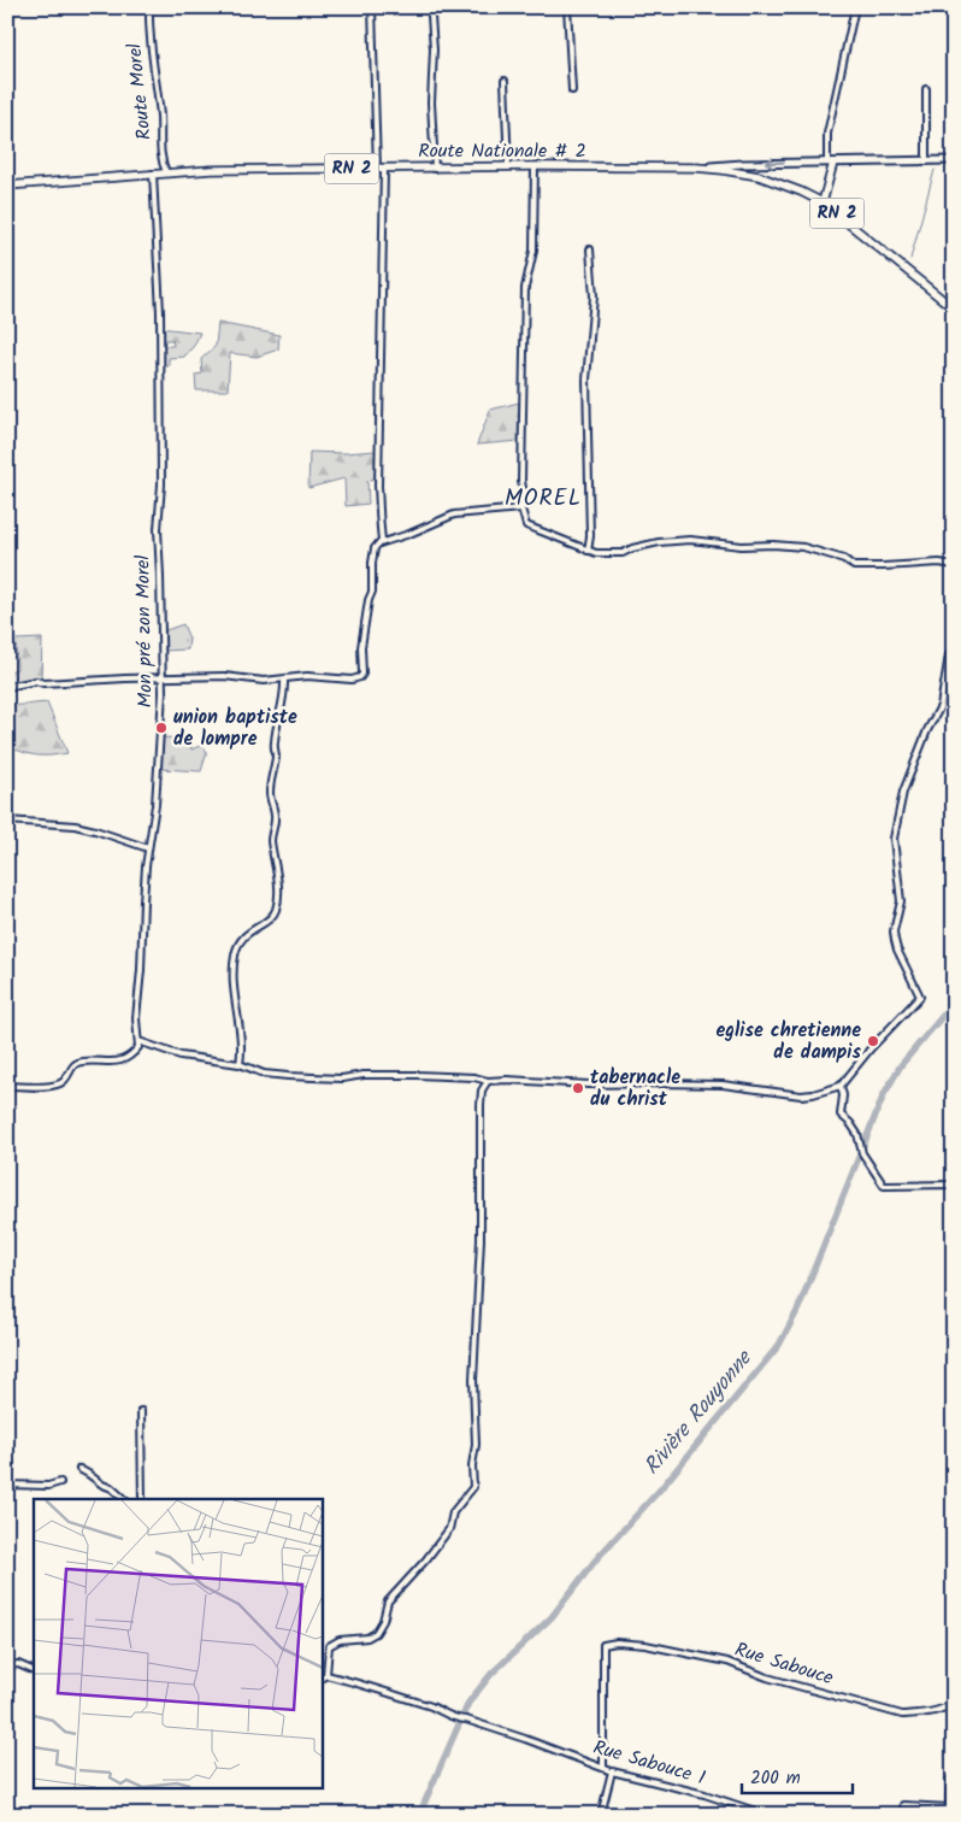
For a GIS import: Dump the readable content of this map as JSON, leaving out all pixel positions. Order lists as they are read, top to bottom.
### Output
{
  "streets": {
    "main road": ["Route Nationale # 2", "RN 2"],
    "street": [
      "Route Morel",
      "Mon pré zon Morel",
      "Rue Sabouce",
      "Rue Sabouce 1"
    ]
  },
  "crossings": [
    ["Route Morel", "Route Nationale # 2"],
    ["Route Nationale # 2", "Mon pré zon Morel"],
    ["Rue Sabouce", "Rue Sabouce 1"]
  ],
  "districts": ["MOREL"],
  "water": ["Rivière Rouyonne"],
  "places": ["union baptiste de lompre", "eglise chretienne de dampis", "tabernacle du christ"],
  "scale_bar": "200 m"
}
